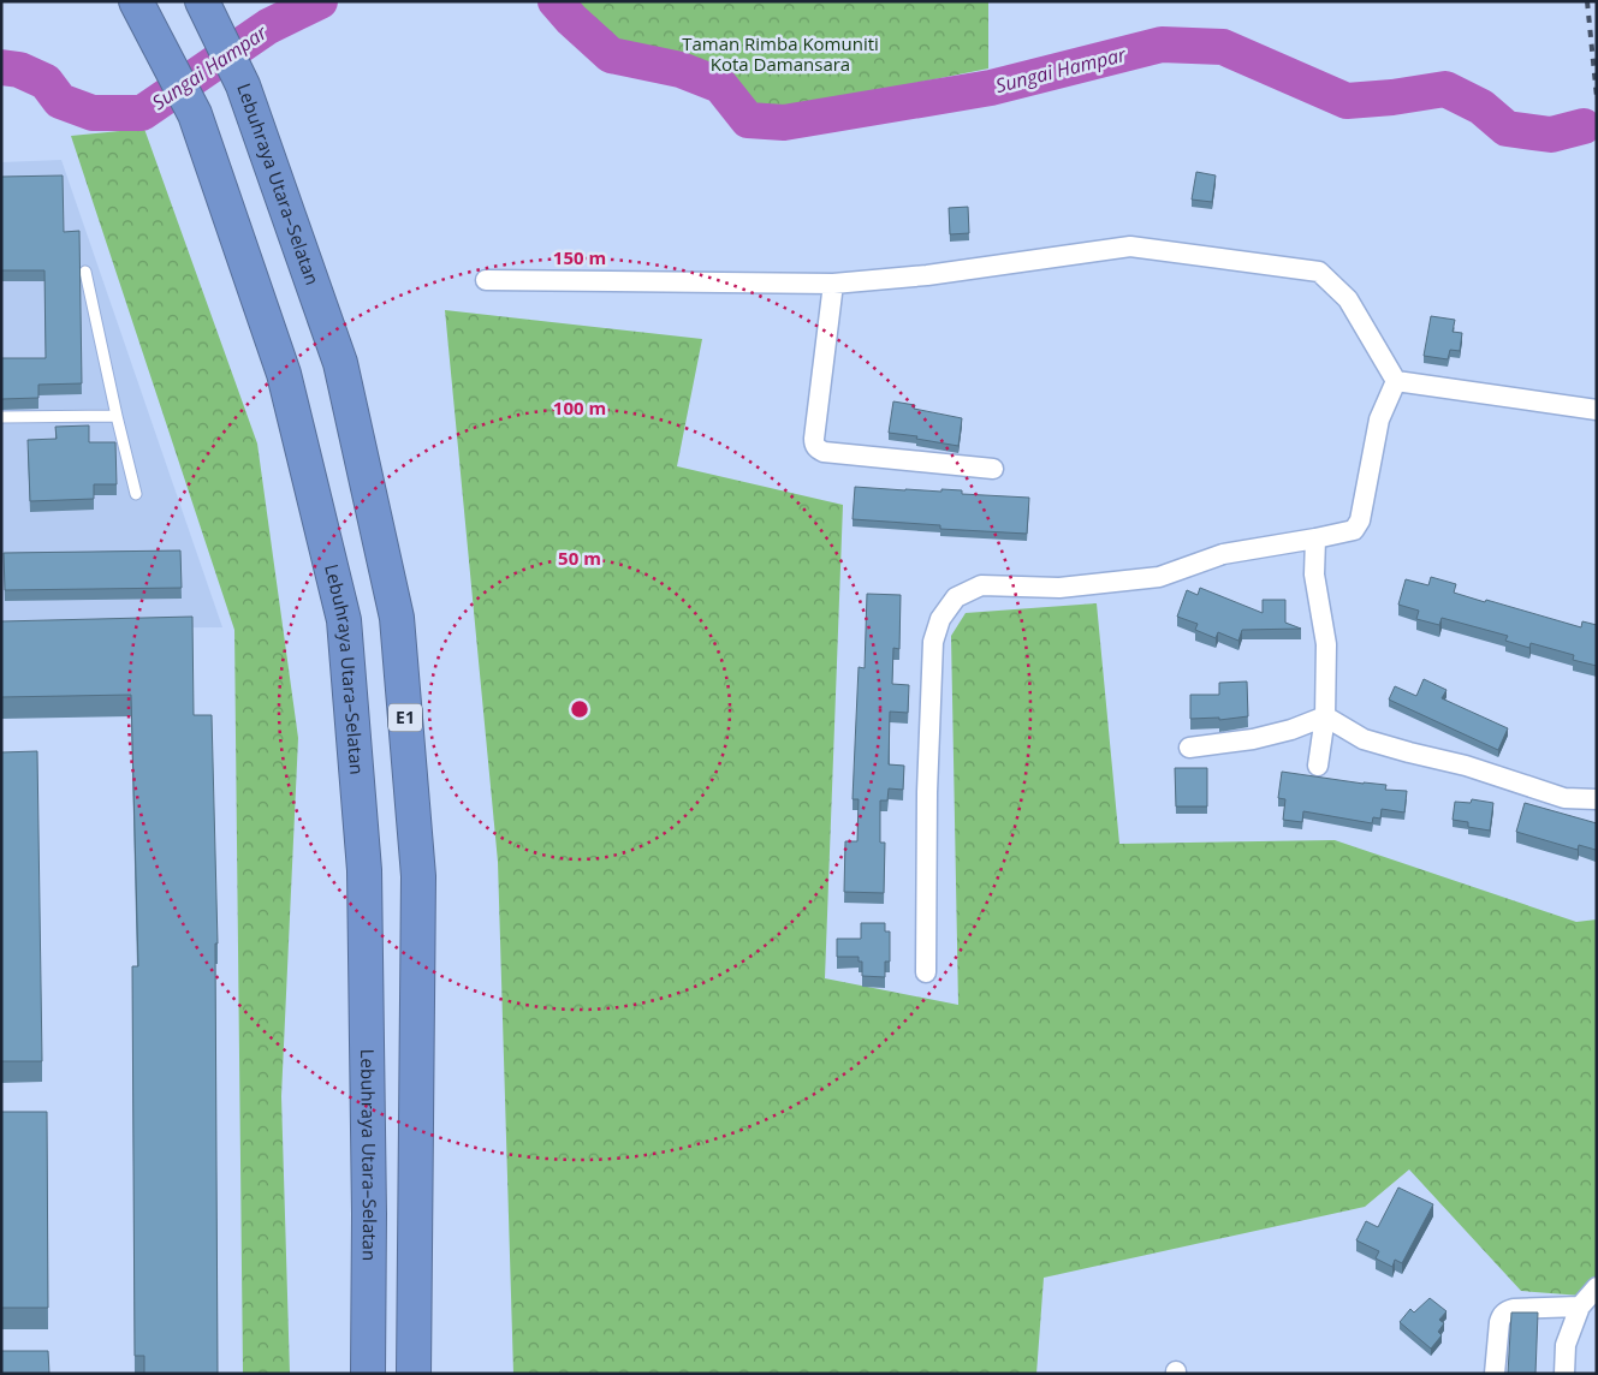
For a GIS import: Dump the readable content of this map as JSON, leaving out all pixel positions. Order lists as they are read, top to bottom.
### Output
{
  "streets": {
    "highway": ["Lebuhraya Utara–Selatan", "E1"]
  },
  "water": ["Sungai Hampar"],
  "parks": ["Taman Rimba Komuniti Kota Damansara"],
  "rings": ["150 m", "100 m", "50 m"]
}
